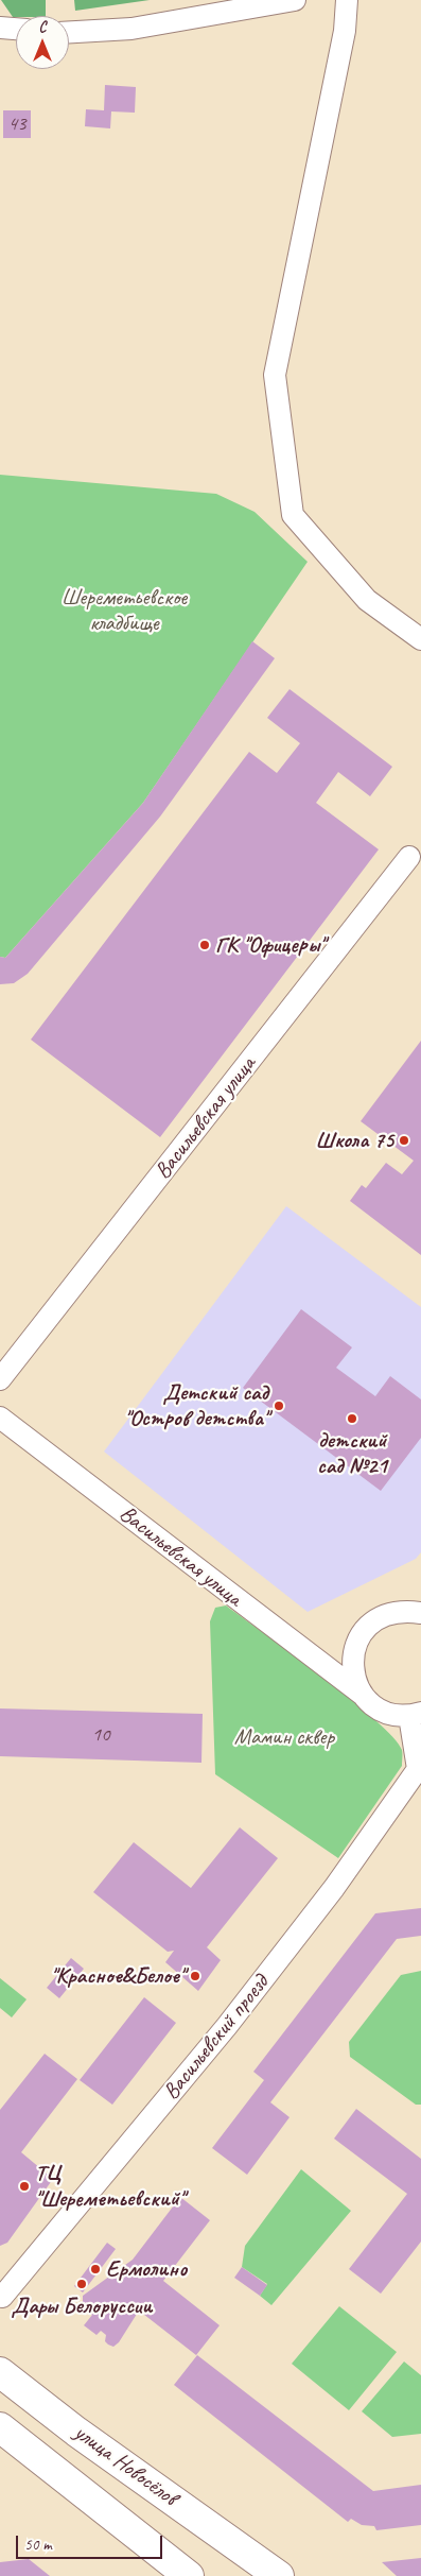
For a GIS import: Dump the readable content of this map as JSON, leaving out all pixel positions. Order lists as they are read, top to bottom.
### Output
{
  "streets": {
    "main road": ["улица Новосёлов"],
    "street": ["Васильевская улица", "Васильевский проезд"]
  },
  "parks": ["Шереметьевское кладбище", "Мамин сквер"],
  "places": [
    "ГК \"Офицеры\"",
    "Школа 75",
    "Детский сад \"Остров детства\"",
    "детский сад №21",
    "\"Красное&Белое\"",
    "ТЦ \"Шереметьевский\"",
    "Ермолино",
    "Дары Белоруссии"
  ],
  "house_numbers": ["43", "10"],
  "scale_bar": "50 m",
  "north": "top"
}
